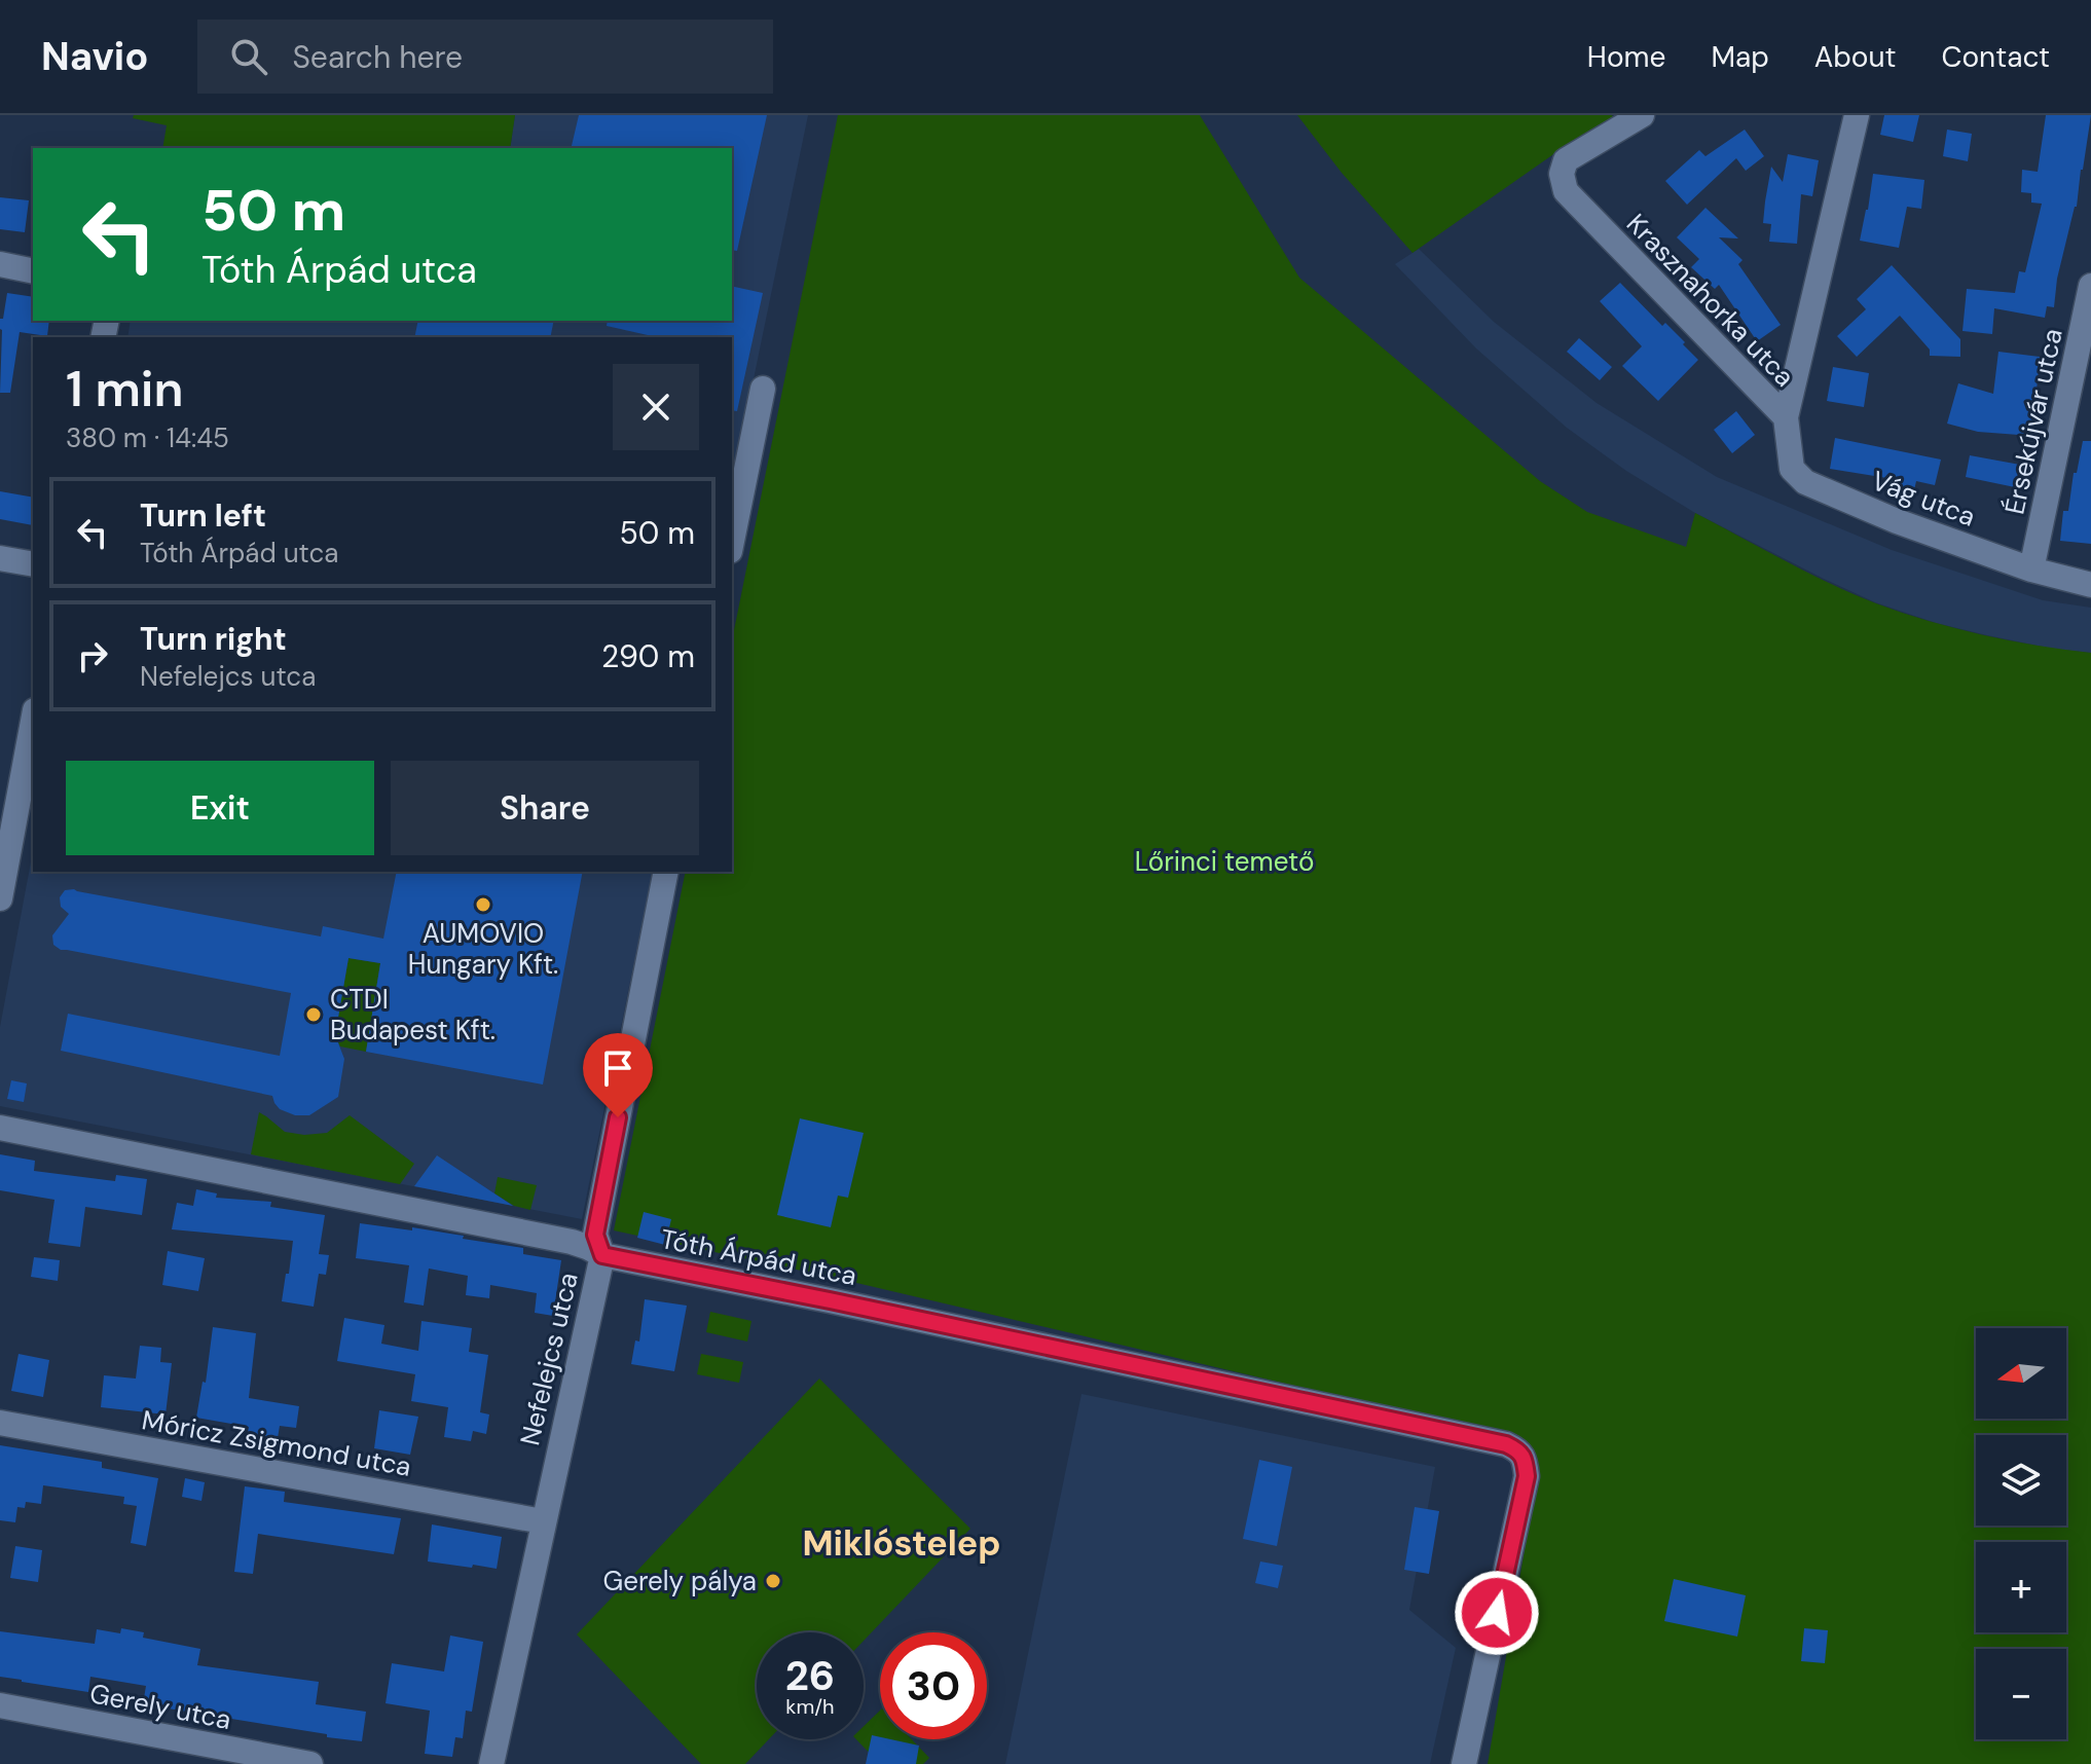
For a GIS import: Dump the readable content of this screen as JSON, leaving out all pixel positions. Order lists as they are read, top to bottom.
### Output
{
  "streets": {
    "street": [
      "Krasznahorka utca",
      "Érsekújvár utca",
      "Vág utca",
      "Tóth Árpád utca",
      "Nefelejcs utca",
      "Móricz Zsigmond utca",
      "Gerely utca"
    ]
  },
  "crossings": [
    ["Krasznahorka utca", "Vág utca"],
    ["Érsekújvár utca", "Vág utca"],
    ["Tóth Árpád utca", "Nefelejcs utca"],
    ["Nefelejcs utca", "Móricz Zsigmond utca"]
  ],
  "districts": ["Miklóstelep"],
  "parks": ["Lőrinci temető"],
  "places": ["AUMOVIO Hungary Kft.", "CTDI Budapest Kft.", "Gerely pálya"],
  "north": "left",
  "page": {
    "header": "Navio",
    "search": "Search here",
    "nav": [
      "Home",
      "Map",
      "About",
      "Contact"
    ],
    "turn": ["50 m", "Tóth Árpád utca"],
    "heading": ["1 min", "380 m · 14:45"],
    "list": [
      {
        "name": "Turn left",
        "note": "Tóth Árpád utca",
        "value": "50 m"
      },
      {
        "name": "Turn right",
        "note": "Nefelejcs utca",
        "value": "290 m"
      }
    ],
    "buttons": ["Exit", "Share"],
    "map_buttons": ["+", "−"],
    "speed": "26 km/h",
    "limit": "30"
  }
}
